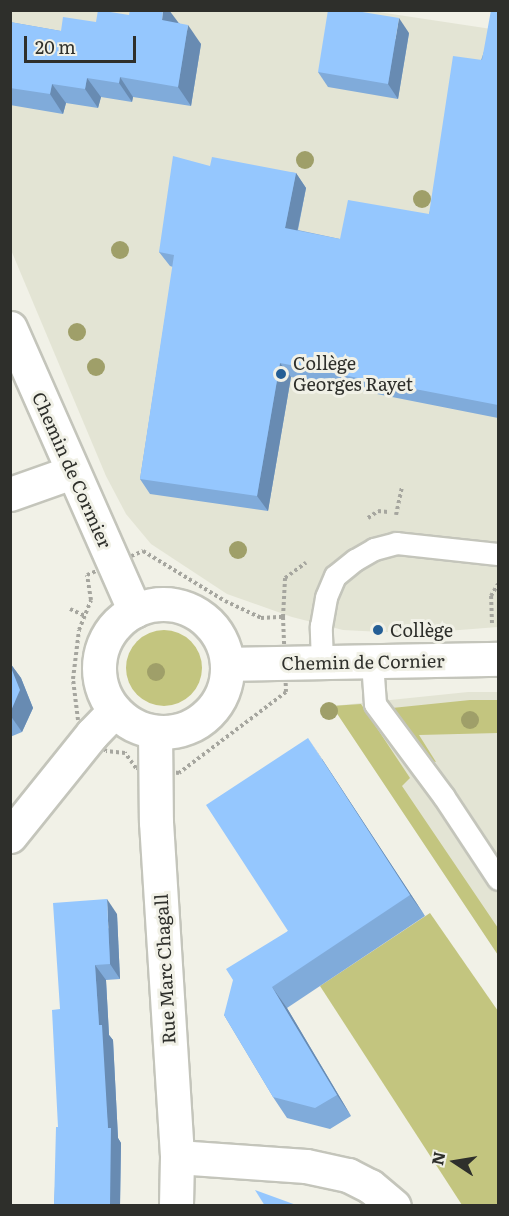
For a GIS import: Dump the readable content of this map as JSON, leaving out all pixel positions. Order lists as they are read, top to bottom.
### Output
{
  "streets": {
    "street": ["Chemin de Cormier", "Chemin de Cornier", "Rue Marc Chagall"]
  },
  "crossings": [
    ["Chemin de Cormier", "Chemin de Cornier"],
    ["Chemin de Cormier", "Rue Marc Chagall"],
    ["Chemin de Cornier", "Rue Marc Chagall"]
  ],
  "places": ["Collège Georges Rayet", "Collège"],
  "scale_bar": "20 m",
  "north": "left"
}
